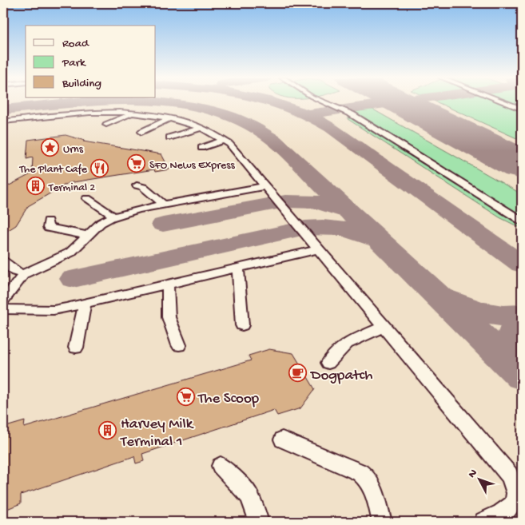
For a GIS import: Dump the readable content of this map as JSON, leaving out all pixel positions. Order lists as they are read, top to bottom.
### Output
{
  "places": {
    "place": ["Urns"],
    "supermarket": ["SFO News Express", "The Scoop"],
    "restaurant": ["The Plant Cafe"],
    "building": ["Terminal 2", "Harvey Milk Terminal 1"],
    "cafe": ["Dogpatch"]
  },
  "legend": ["Road", "Park", "Building"],
  "north": "top left"
}
